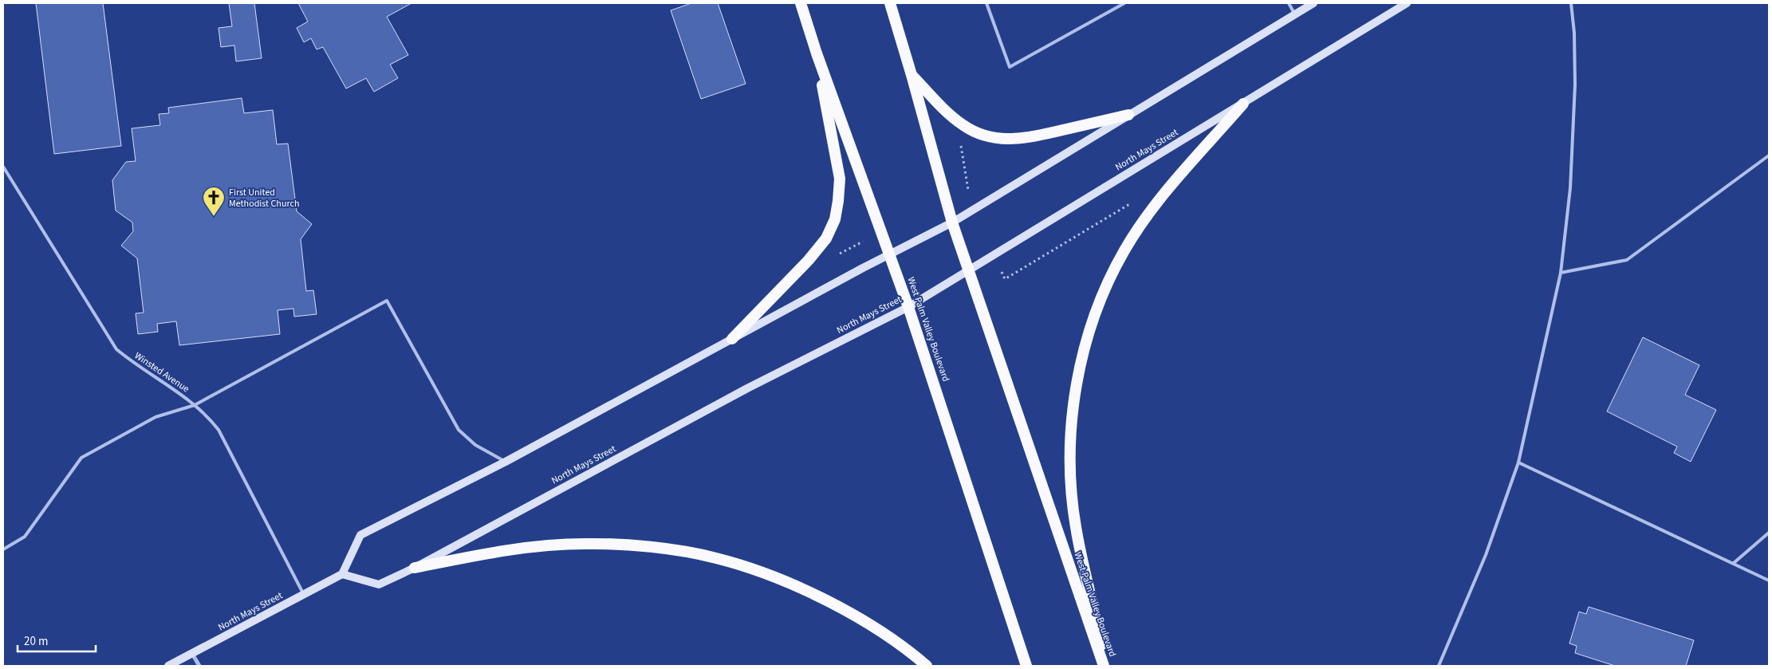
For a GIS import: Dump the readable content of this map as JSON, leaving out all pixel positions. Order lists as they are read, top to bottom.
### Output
{
  "streets": {
    "highway": ["West Palm Valley Boulevard"],
    "main road": ["North Mays Street"],
    "lane": ["Winsted Avenue"]
  },
  "crossings": [
    ["North Mays Street", "West Palm Valley Boulevard"],
    ["North Mays Street", "Winsted Avenue"]
  ],
  "places": {
    "church": ["First United Methodist Church"]
  },
  "scale_bar": "20 m"
}
